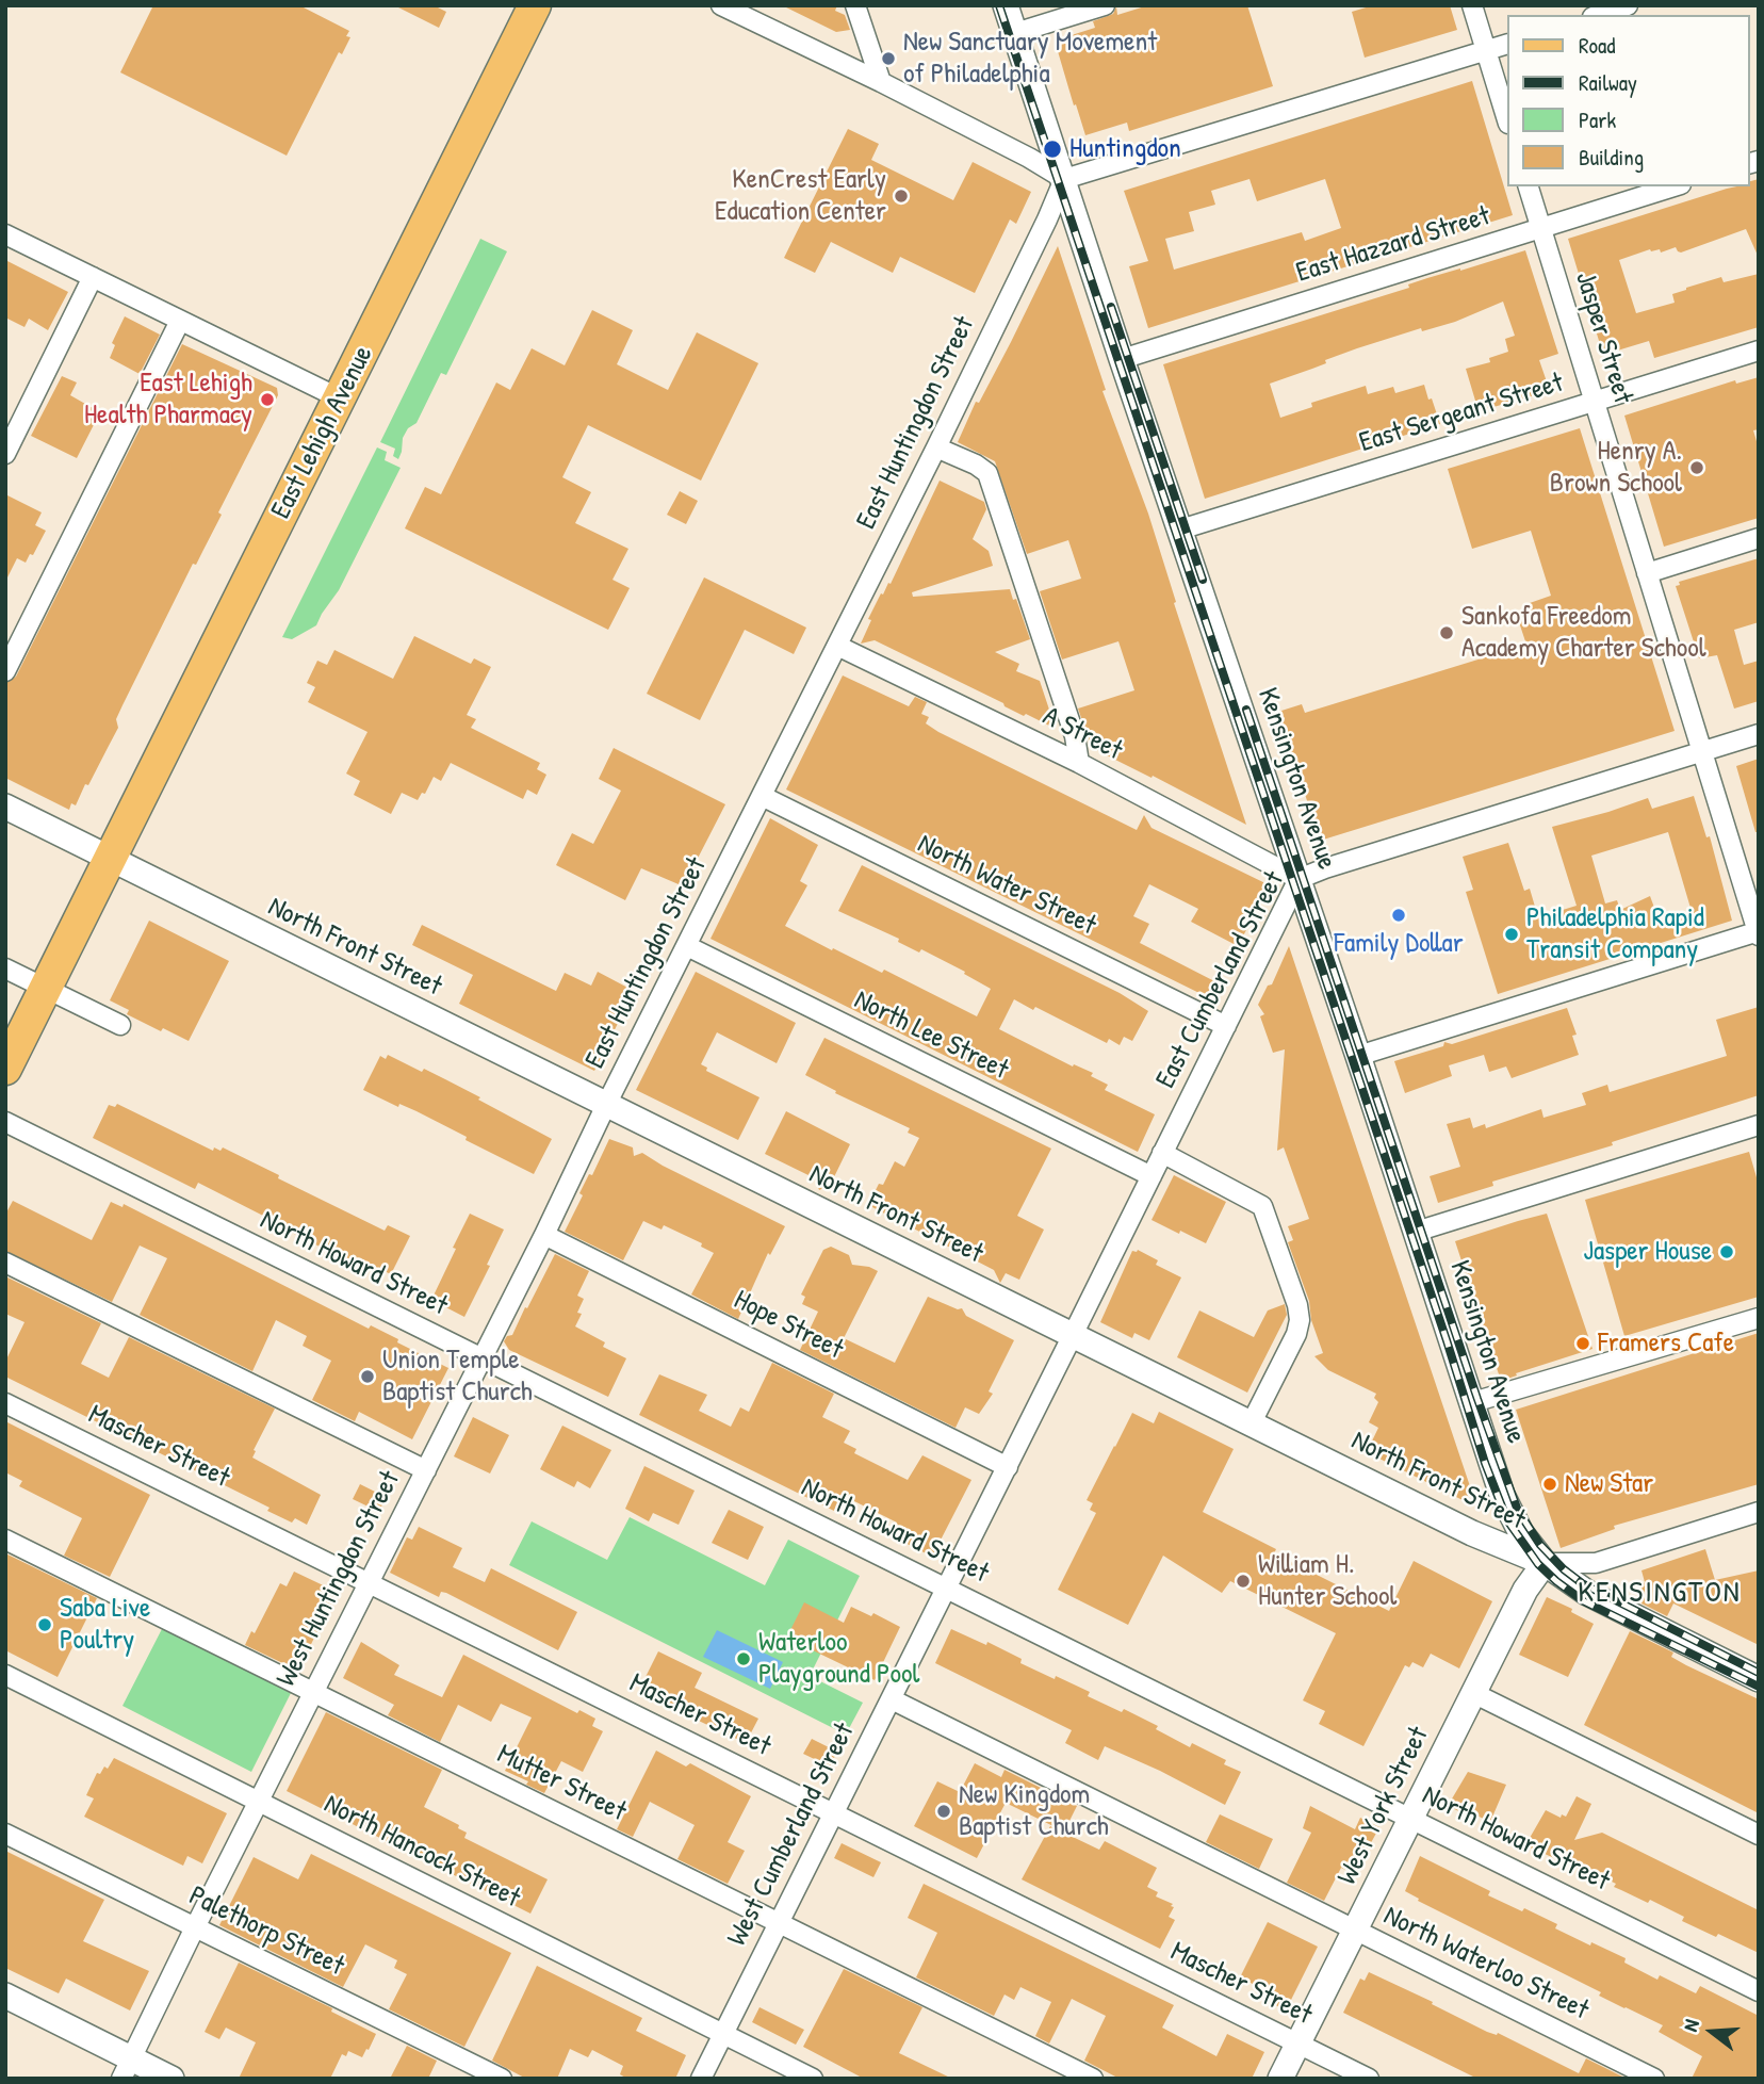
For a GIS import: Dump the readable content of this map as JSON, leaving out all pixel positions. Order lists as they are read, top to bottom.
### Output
{
  "streets": {
    "main road": ["East Lehigh Avenue"],
    "street": [
      "East Hazzard Street",
      "Jasper Street",
      "East Sergeant Street",
      "East Huntingdon Street",
      "A Street",
      "Kensington Avenue",
      "North Water Street",
      "North Front Street",
      "East Cumberland Street",
      "North Lee Street",
      "North Howard Street",
      "Hope Street",
      "Mascher Street",
      "West Huntingdon Street",
      "Mutter Street",
      "West York Street",
      "West Cumberland Street",
      "North Hancock Street",
      "Palethorp Street",
      "North Waterloo Street"
    ]
  },
  "crossings": [
    ["East Hazzard Street", "Jasper Street"],
    ["East Hazzard Street", "Kensington Avenue"],
    ["Jasper Street", "East Sergeant Street"],
    ["Jasper Street", "East Cumberland Street"],
    ["East Sergeant Street", "Kensington Avenue"],
    ["East Huntingdon Street", "A Street"],
    ["East Huntingdon Street", "Kensington Avenue"],
    ["East Huntingdon Street", "North Water Street"],
    ["East Huntingdon Street", "North Front Street"],
    ["East Huntingdon Street", "North Lee Street"],
    ["East Huntingdon Street", "West Huntingdon Street"],
    ["East Lehigh Avenue", "North Front Street"],
    ["A Street", "Kensington Avenue"],
    ["A Street", "East Cumberland Street"],
    ["Kensington Avenue", "North Front Street"],
    ["Kensington Avenue", "East Cumberland Street"],
    ["Kensington Avenue", "West York Street"],
    ["North Water Street", "East Cumberland Street"],
    ["North Front Street", "East Cumberland Street"],
    ["North Front Street", "West Huntingdon Street"],
    ["North Front Street", "West York Street"],
    ["North Front Street", "West Cumberland Street"],
    ["East Cumberland Street", "North Lee Street"],
    ["East Cumberland Street", "West Cumberland Street"],
    ["North Howard Street", "West Huntingdon Street"],
    ["North Howard Street", "West York Street"],
    ["North Howard Street", "West Cumberland Street"],
    ["Hope Street", "West Huntingdon Street"],
    ["Hope Street", "West Cumberland Street"],
    ["Mascher Street", "West Huntingdon Street"],
    ["Mascher Street", "West York Street"],
    ["Mascher Street", "West Cumberland Street"],
    ["West Huntingdon Street", "Mutter Street"],
    ["West Huntingdon Street", "North Hancock Street"],
    ["West Huntingdon Street", "Palethorp Street"],
    ["Mutter Street", "West Cumberland Street"],
    ["West York Street", "North Waterloo Street"],
    ["West Cumberland Street", "North Hancock Street"],
    ["West Cumberland Street", "North Waterloo Street"]
  ],
  "districts": ["KENSINGTON"],
  "places": [
    "New Sanctuary Movement of Philadelphia",
    "Huntingdon",
    "KenCrest Early Education Center",
    "East Lehigh Health Pharmacy",
    "Henry A. Brown School",
    "Sankofa Freedom Academy Charter School",
    "Family Dollar",
    "Philadelphia Rapid Transit Company",
    "Jasper House",
    "Framers Cafe",
    "Union Temple Baptist Church",
    "New Star",
    "William H. Hunter School",
    "Saba Live Poultry",
    "Waterloo Playground Pool",
    "New Kingdom Baptist Church"
  ],
  "legend": [
    "Road",
    "Railway",
    "Park",
    "Building"
  ],
  "north": "left"
}
